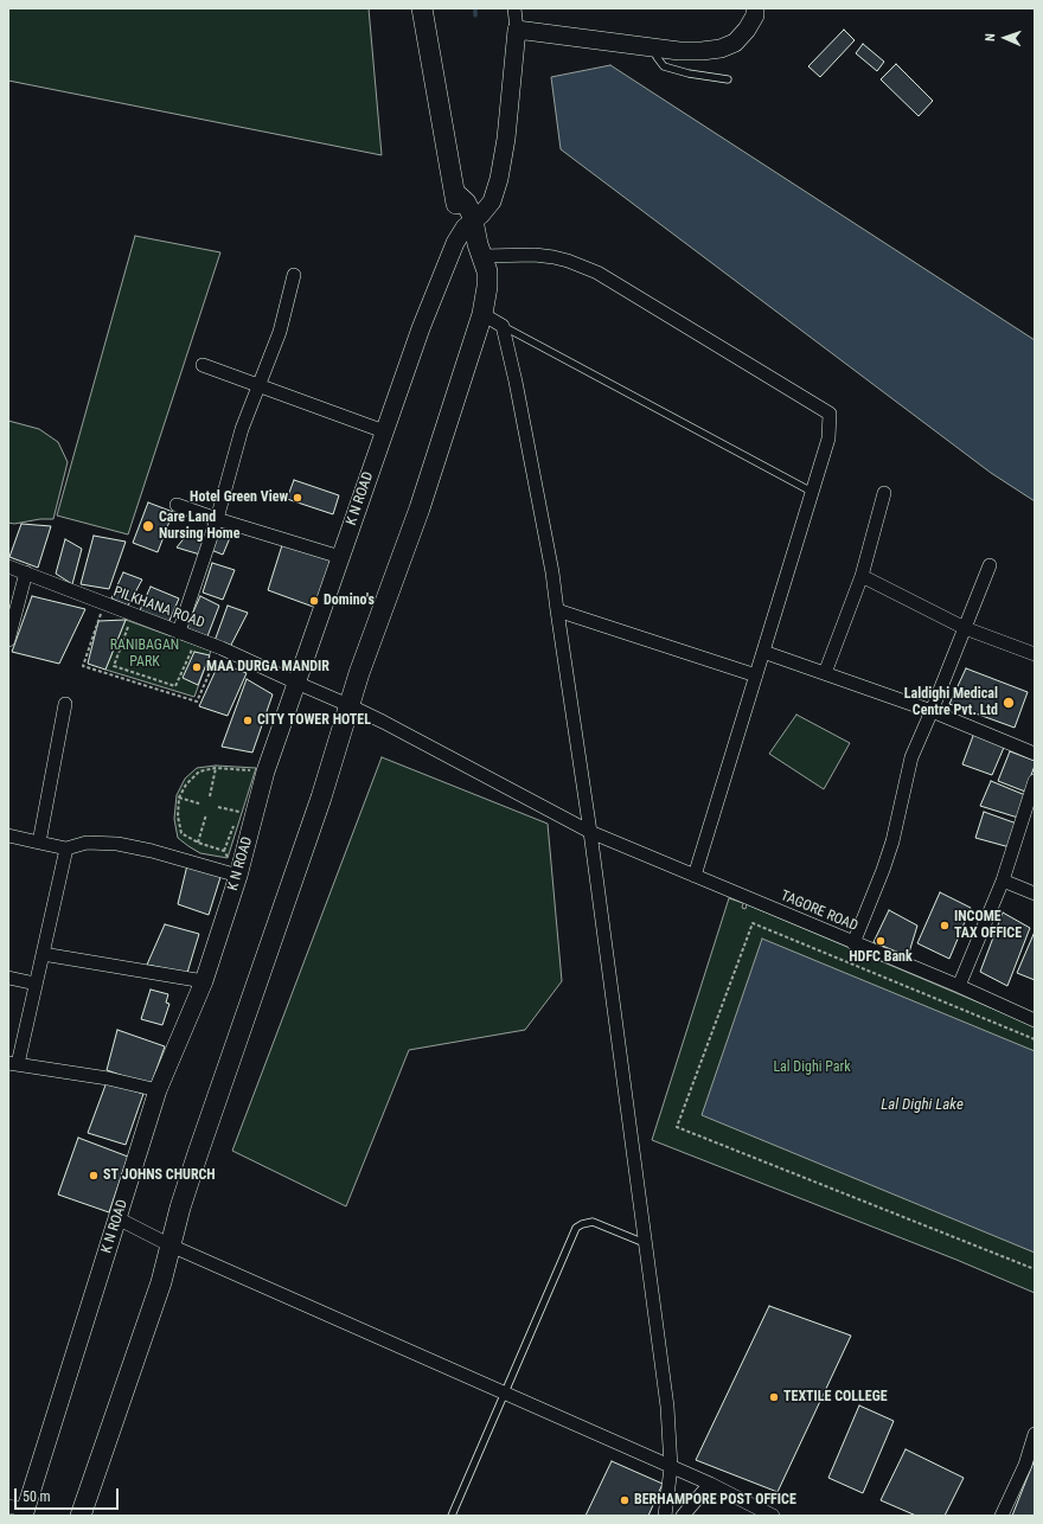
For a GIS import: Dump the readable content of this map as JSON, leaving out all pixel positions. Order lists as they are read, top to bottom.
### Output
{
  "streets": {
    "street": ["K N ROAD", "PILKHANA ROAD", "TAGORE ROAD"]
  },
  "crossings": [
    ["K N ROAD", "PILKHANA ROAD"],
    ["PILKHANA ROAD", "TAGORE ROAD"]
  ],
  "water": ["Lal Dighi Lake"],
  "parks": ["RANIBAGAN PARK", "Lal Dighi Park"],
  "places": [
    "Hotel Green View",
    "Care Land Nursing Home",
    "Domino's",
    "MAA DURGA MANDIR",
    "Laldighi Medical Centre Pvt. Ltd",
    "CITY TOWER HOTEL",
    "INCOME TAX OFFICE",
    "HDFC Bank",
    "ST JOHNS CHURCH",
    "TEXTILE COLLEGE",
    "BERHAMPORE POST OFFICE"
  ],
  "scale_bar": "50 m",
  "north": "left"
}
